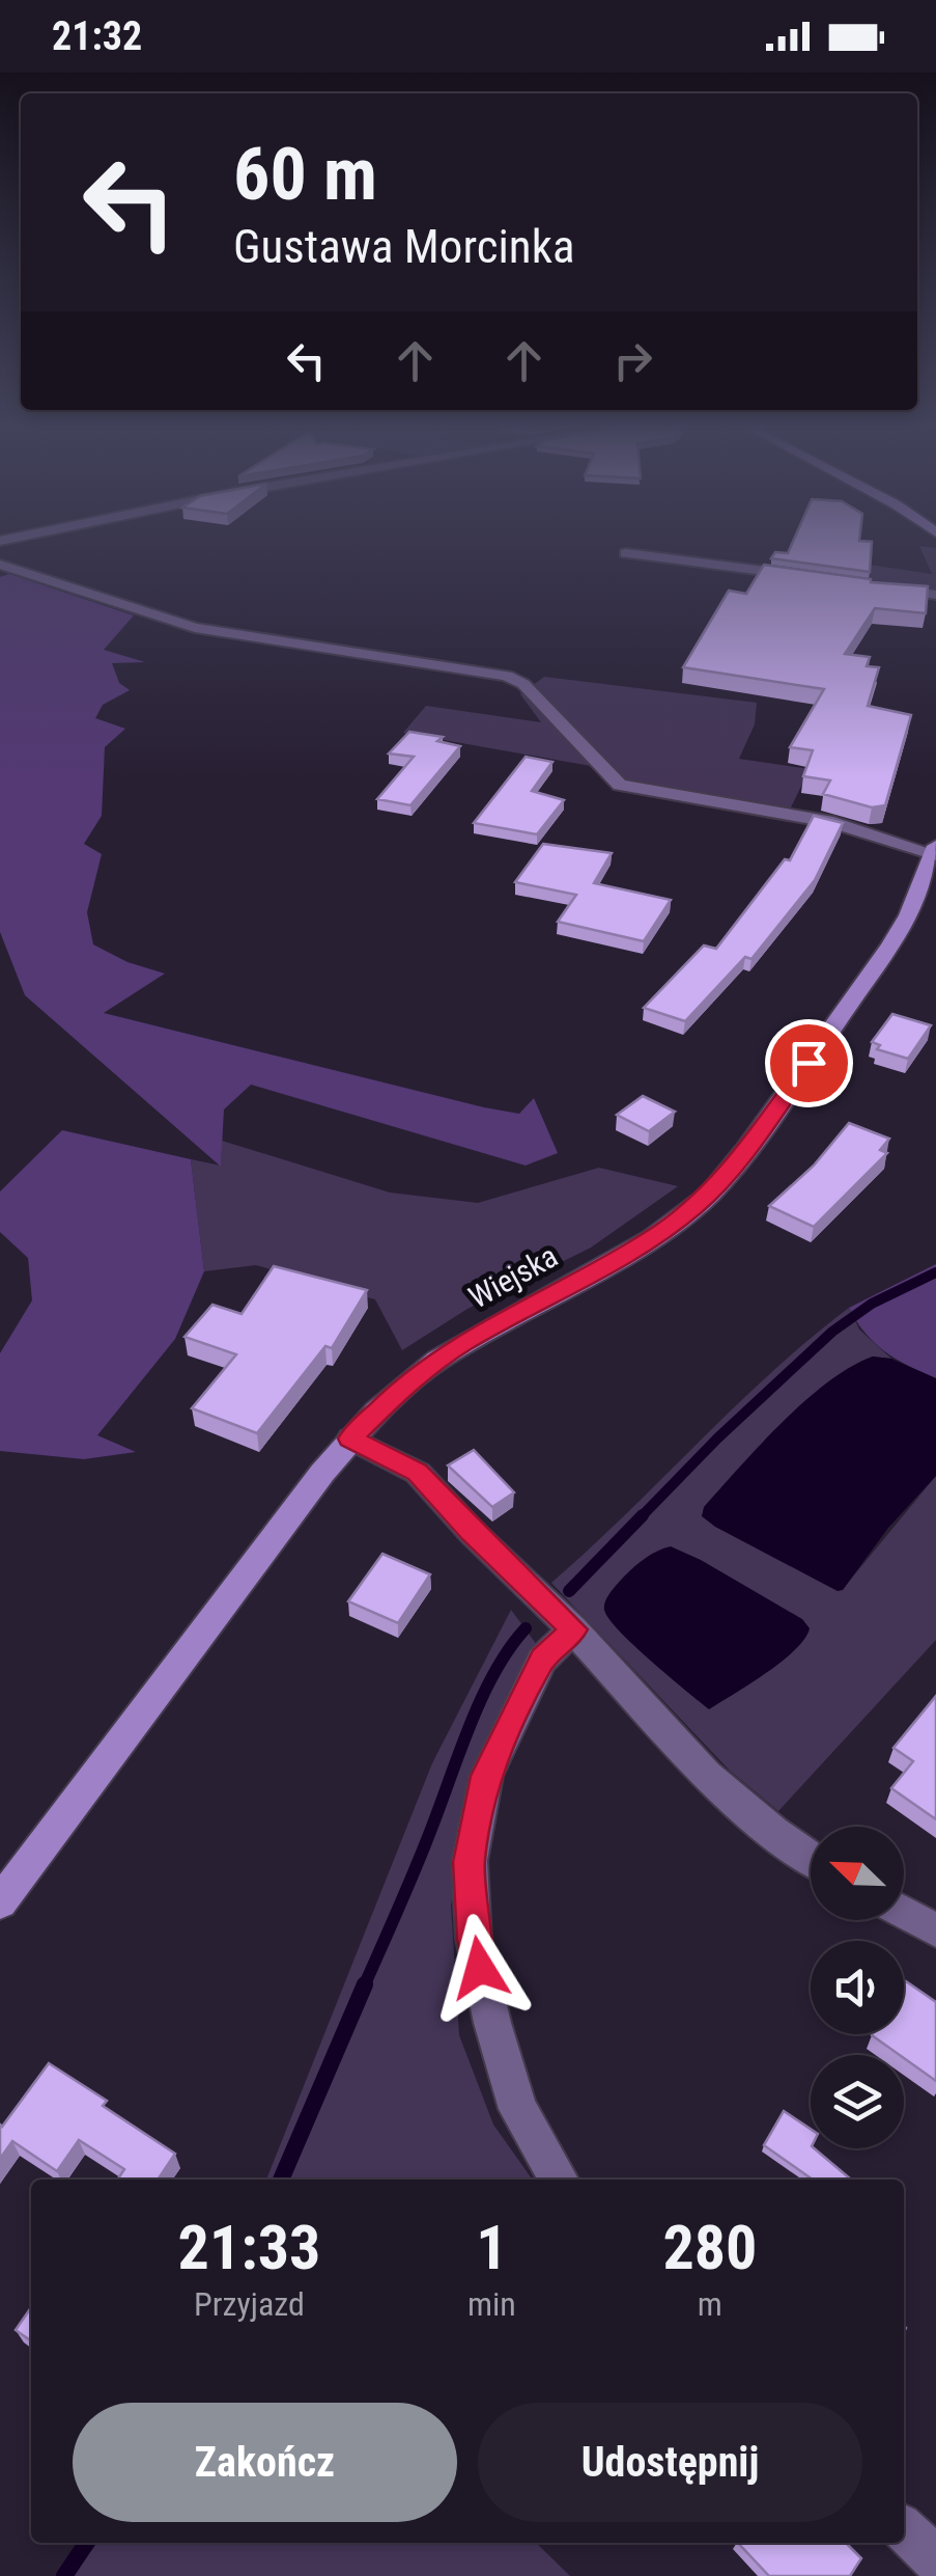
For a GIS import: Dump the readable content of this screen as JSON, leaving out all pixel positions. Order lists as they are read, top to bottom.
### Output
{
  "streets": {
    "street": ["Wiejska"]
  },
  "north": "top left",
  "page": {
    "status": "21:32",
    "turn": ["60 m", "Gustawa Morcinka"],
    "eta": [
      "21:33",
      "Przyjazd",
      "1",
      "min",
      "280",
      "m"
    ],
    "buttons": ["Zakończ", "Udostępnij"]
  }
}
